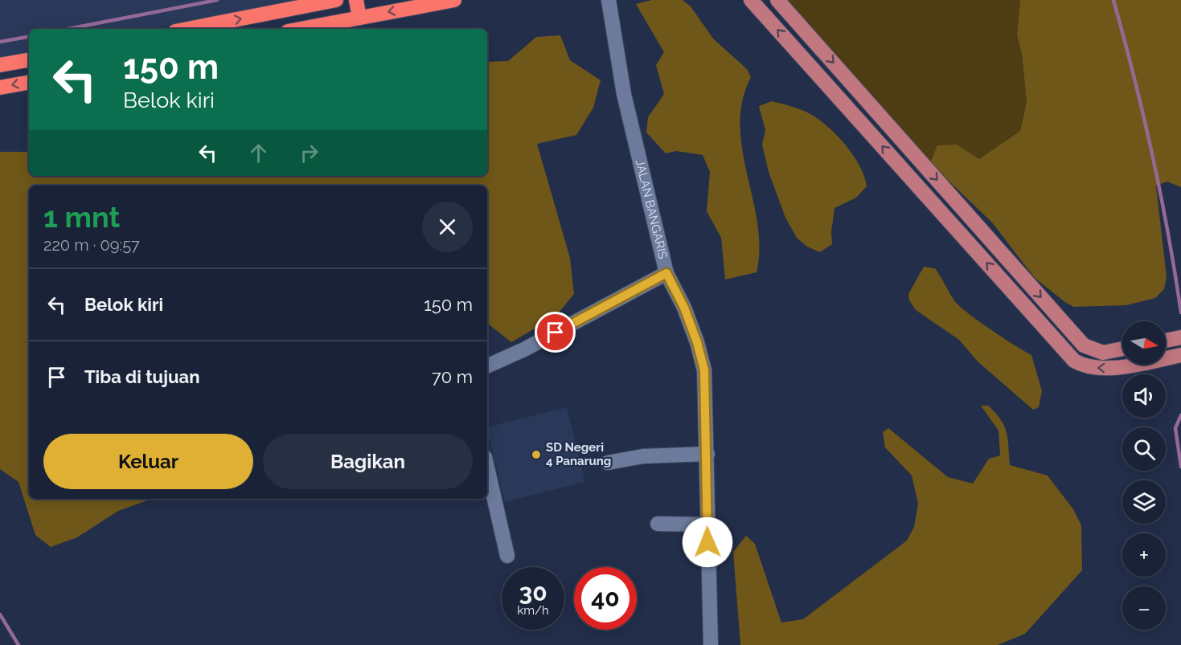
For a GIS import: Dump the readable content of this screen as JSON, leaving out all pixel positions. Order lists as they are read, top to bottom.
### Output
{
  "streets": {
    "street": ["JALAN BANGARIS"]
  },
  "places": ["SD Negeri 4 Panarung"],
  "north": "right",
  "page": {
    "turn": ["150 m", "Belok kiri"],
    "heading": ["1 mnt", "220 m · 09:57"],
    "list": [
      {
        "name": "Belok kiri",
        "value": "150 m"
      },
      {
        "name": "Tiba di tujuan",
        "value": "70 m"
      }
    ],
    "map_buttons": ["+", "−"],
    "buttons": ["Keluar", "Bagikan"],
    "speed": "30 km/h",
    "limit": "40"
  }
}
